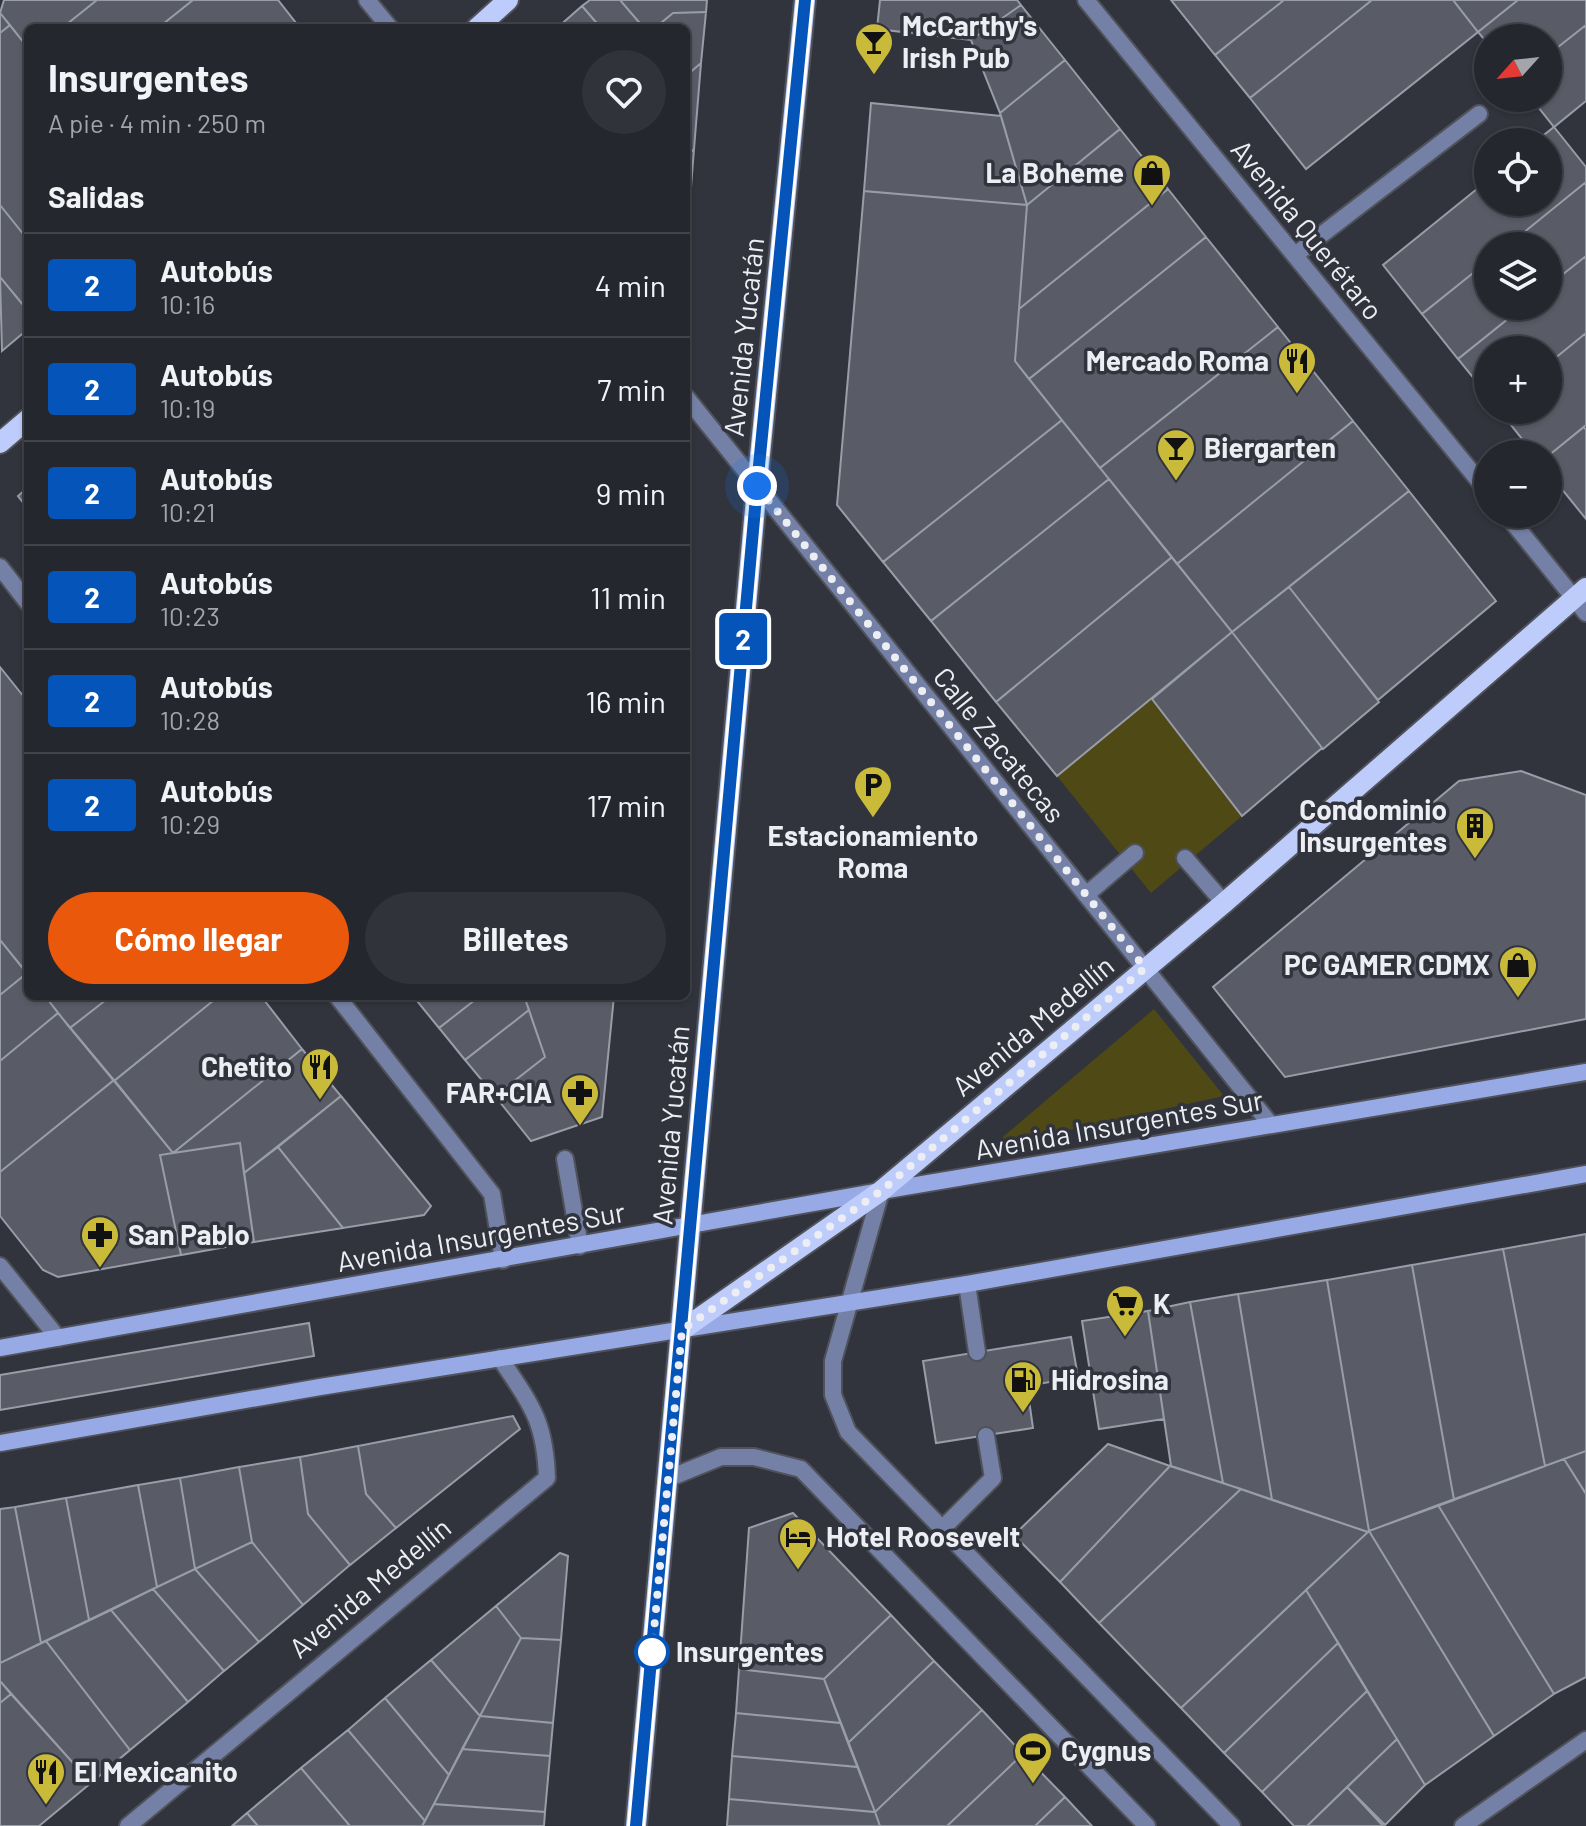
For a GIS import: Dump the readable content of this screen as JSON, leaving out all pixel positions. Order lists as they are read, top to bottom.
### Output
{
  "streets": {
    "main road": ["Avenida Yucatán", "Avenida Medellín", "Avenida Insurgentes Sur"],
    "street": ["Avenida Querétaro", "Calle Zacatecas"]
  },
  "crossings": [
    ["Avenida Yucatán", "Calle Zacatecas"],
    ["Avenida Yucatán", "Avenida Medellín"],
    ["Avenida Yucatán", "Avenida Insurgentes Sur"],
    ["Calle Zacatecas", "Avenida Medellín"],
    ["Calle Zacatecas", "Avenida Insurgentes Sur"],
    ["Avenida Medellín", "Avenida Insurgentes Sur"]
  ],
  "places": {
    "bar": ["McCarthy's Irish Pub", "Biergarten"],
    "shop": ["La Boheme", "PC GAMER CDMX"],
    "restaurant": ["Mercado Roma", "Chetito", "El Mexicanito"],
    "parking": ["Estacionamiento Roma"],
    "building": ["Condominio Insurgentes"],
    "pharmacy": ["FAR+CIA", "San Pablo"],
    "supermarket": ["K"],
    "fuel station": ["Hidrosina"],
    "hotel": ["Hotel Roosevelt"],
    "other": ["Insurgentes"],
    "sports": ["Cygnus"]
  },
  "lines": ["bus line 2"],
  "north": "bottom left",
  "page": {
    "on_map": "2",
    "map_buttons": ["+", "−"],
    "heading": [
      ["Insurgentes", "A pie · 4 min · 250 m"],
      "Salidas"
    ],
    "list": [
      {
        "mark": "2",
        "name": "Autobús",
        "note": "10:16",
        "value": "4 min"
      },
      {
        "mark": "2",
        "name": "Autobús",
        "note": "10:19",
        "value": "7 min"
      },
      {
        "mark": "2",
        "name": "Autobús",
        "note": "10:21",
        "value": "9 min"
      },
      {
        "mark": "2",
        "name": "Autobús",
        "note": "10:23",
        "value": "11 min"
      },
      {
        "mark": "2",
        "name": "Autobús",
        "note": "10:28",
        "value": "16 min"
      },
      {
        "mark": "2",
        "name": "Autobús",
        "note": "10:29",
        "value": "17 min"
      }
    ],
    "buttons": ["Cómo llegar", "Billetes"]
  }
}
